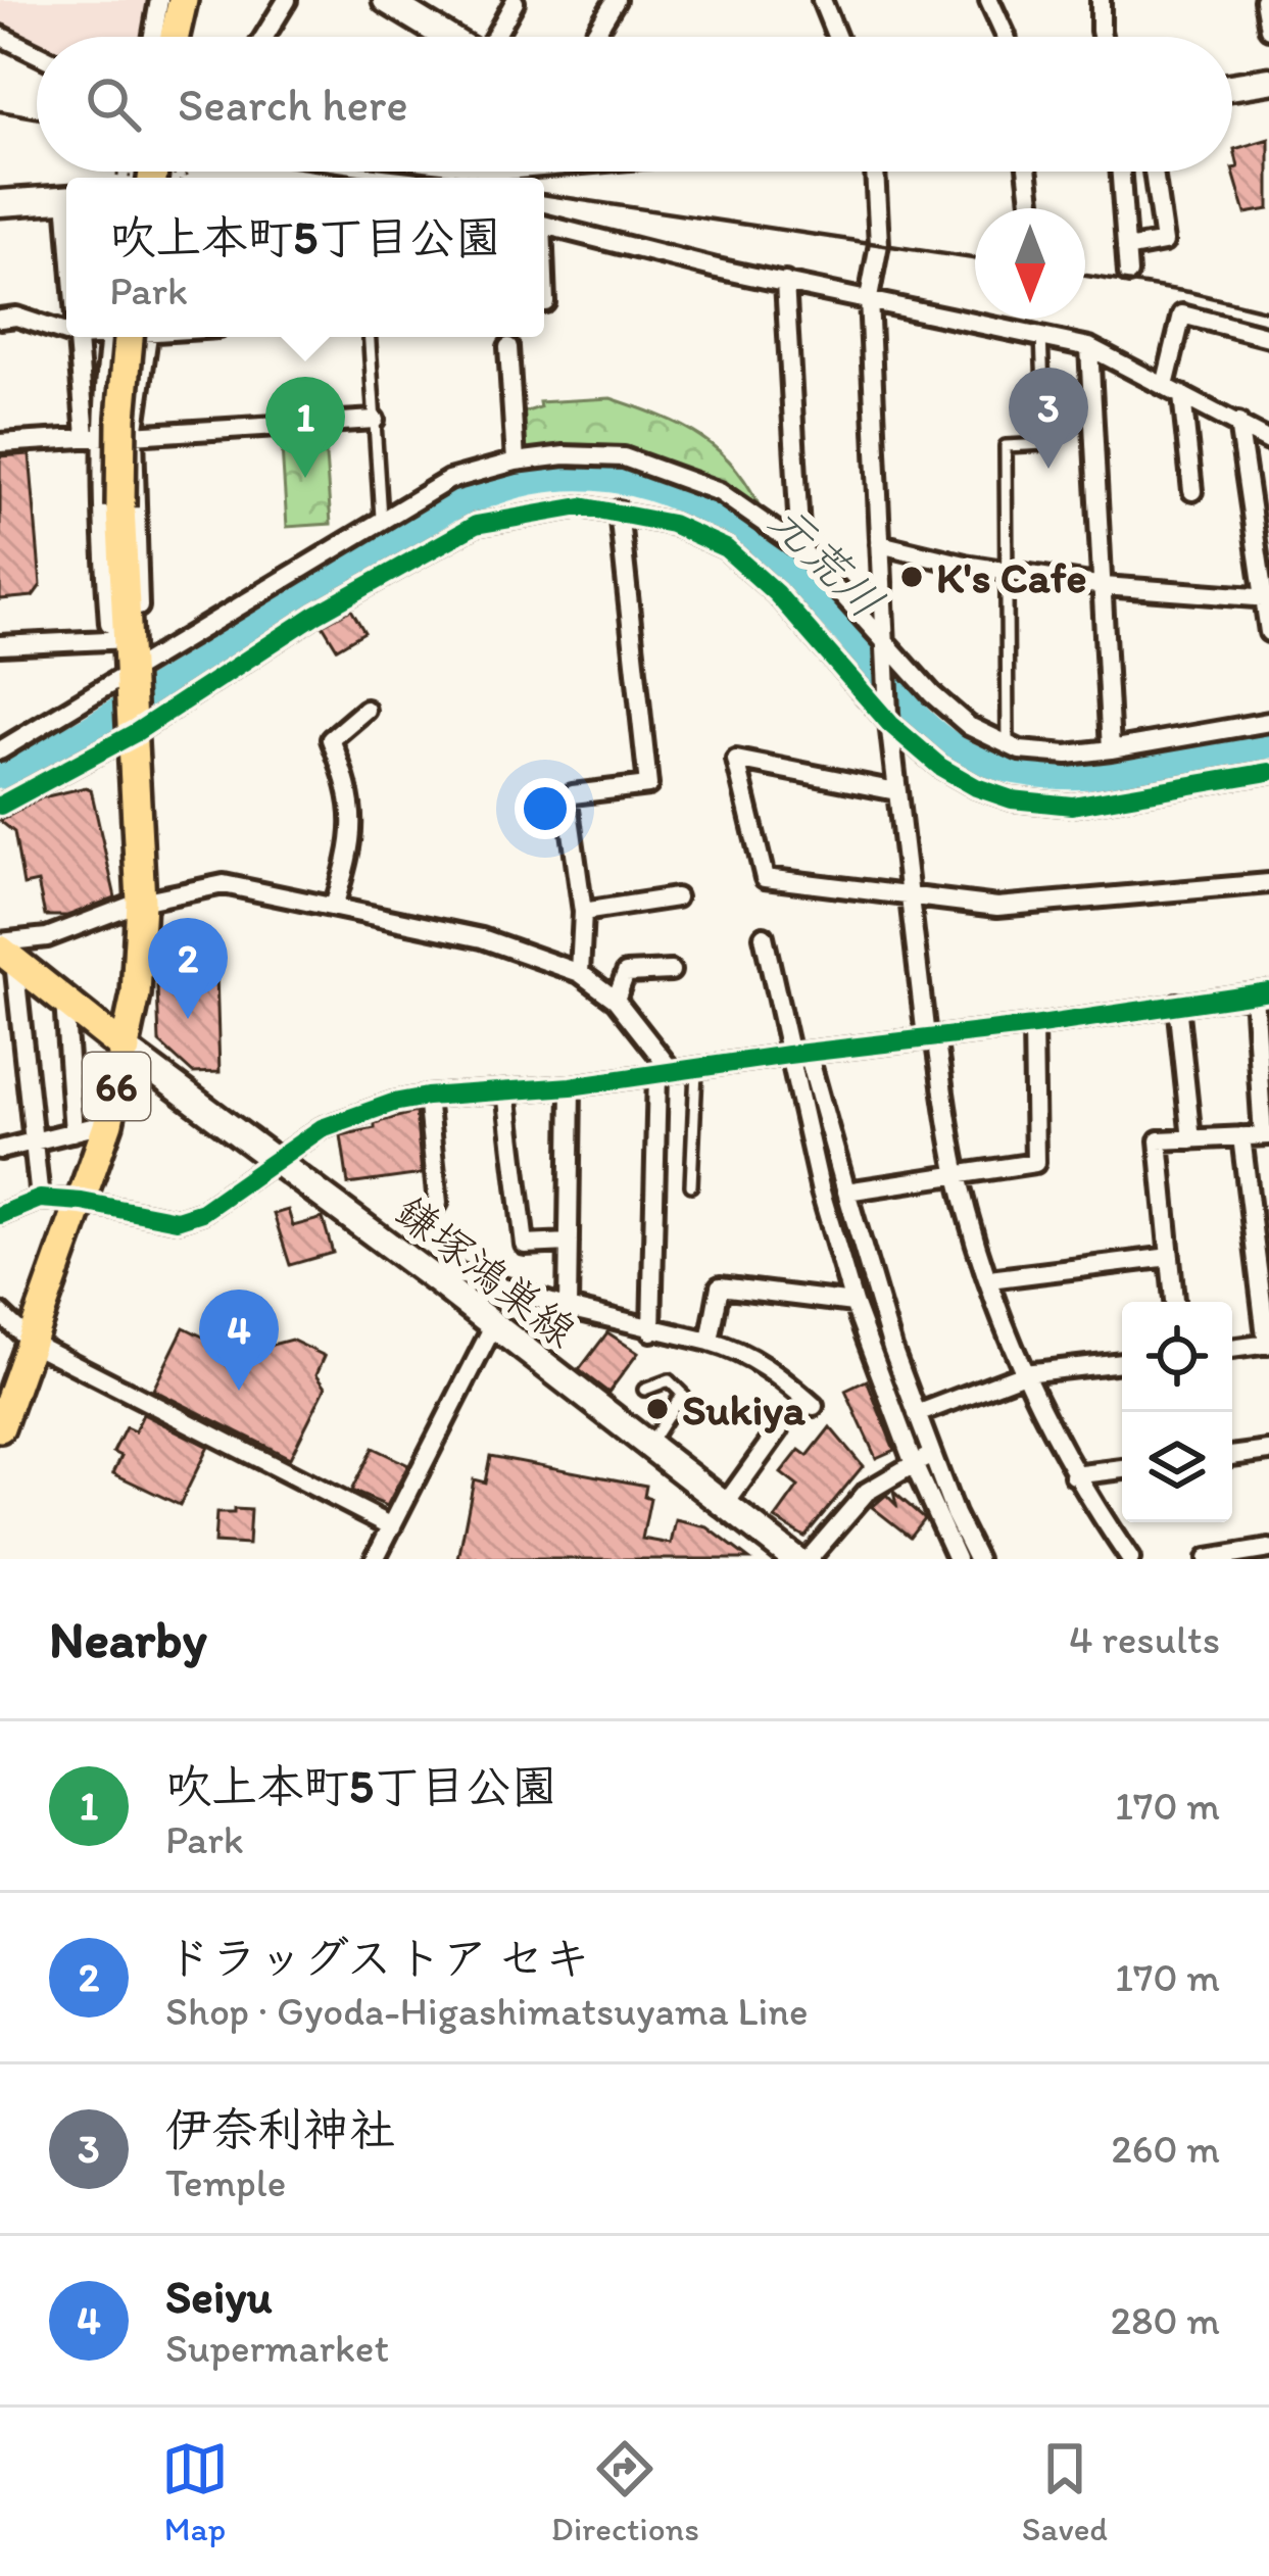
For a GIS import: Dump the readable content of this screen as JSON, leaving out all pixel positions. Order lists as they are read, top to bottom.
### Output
{
  "streets": {
    "main road": ["66", "鎌塚鴻巣線"]
  },
  "crossings": [
    ["66", "鎌塚鴻巣線"]
  ],
  "water": ["元荒川"],
  "places": ["K's Cafe", "Sukiya"],
  "north": "bottom",
  "page": {
    "search": "Search here",
    "popup": ["吹上本町5丁目公園", "Park"],
    "pins": [
      "3",
      "1",
      "2",
      "4"
    ],
    "heading": ["Nearby", "4 results"],
    "list": [
      {
        "mark": "1",
        "name": "吹上本町5丁目公園",
        "note": "Park",
        "value": "170 m"
      },
      {
        "mark": "2",
        "name": "ドラッグストア セキ",
        "note": "Shop · Gyoda-Higashimatsuyama Line",
        "value": "170 m"
      },
      {
        "mark": "3",
        "name": "伊奈利神社",
        "note": "Temple",
        "value": "260 m"
      },
      {
        "mark": "4",
        "name": "Seiyu",
        "note": "Supermarket",
        "value": "280 m"
      }
    ],
    "nav": ["Map", "Directions", "Saved"]
  }
}
